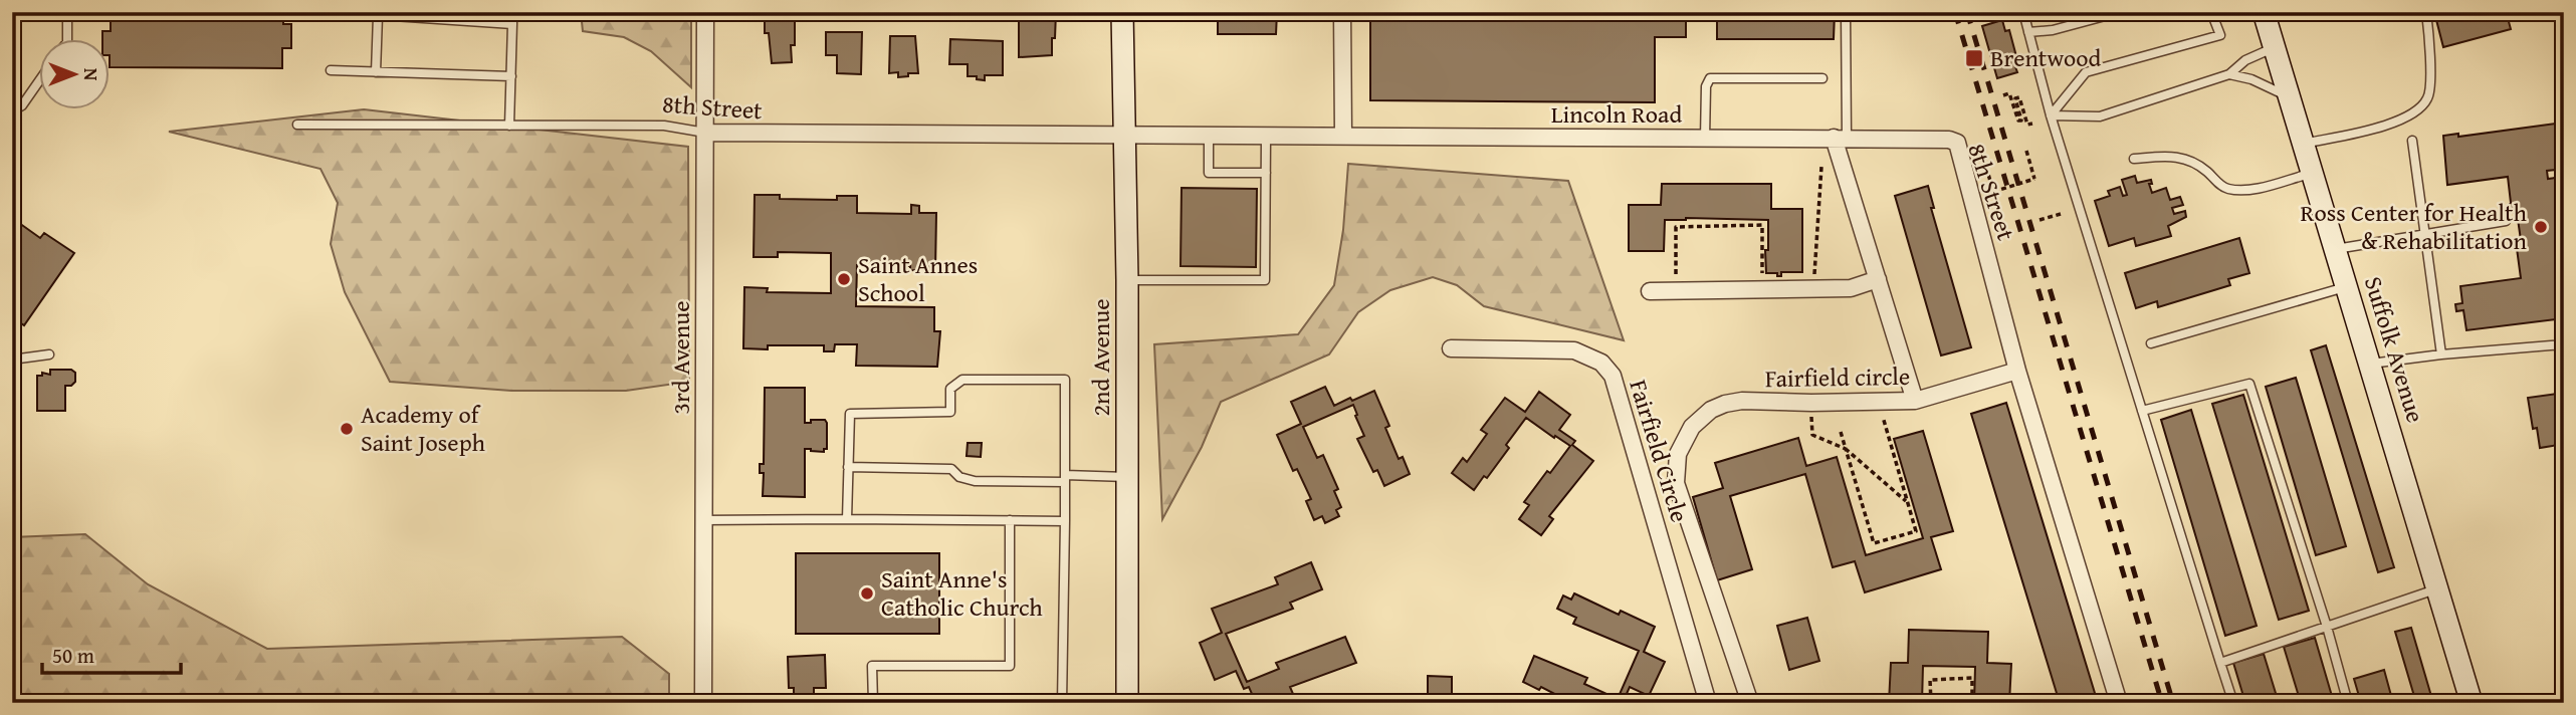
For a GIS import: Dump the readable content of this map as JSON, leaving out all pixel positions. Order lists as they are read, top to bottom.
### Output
{
  "streets": {
    "main road": ["Suffolk Avenue", "2nd Avenue"],
    "street": [
      "8th Street",
      "Lincoln Road",
      "3rd Avenue",
      "Fairfield circle",
      "Fairfield Circle"
    ]
  },
  "crossings": [
    ["8th Street", "Lincoln Road"],
    ["8th Street", "3rd Avenue"],
    ["8th Street", "2nd Avenue"],
    ["8th Street", "Fairfield circle"],
    ["Lincoln Road", "2nd Avenue"]
  ],
  "places": {
    "transit": ["Brentwood"],
    "other": [
      "Ross Center for Health & Rehabilitation",
      "Saint Annes School",
      "Academy of Saint Joseph",
      "Saint Anne's Catholic Church"
    ]
  },
  "scale_bar": "50 m",
  "north": "right"
}
